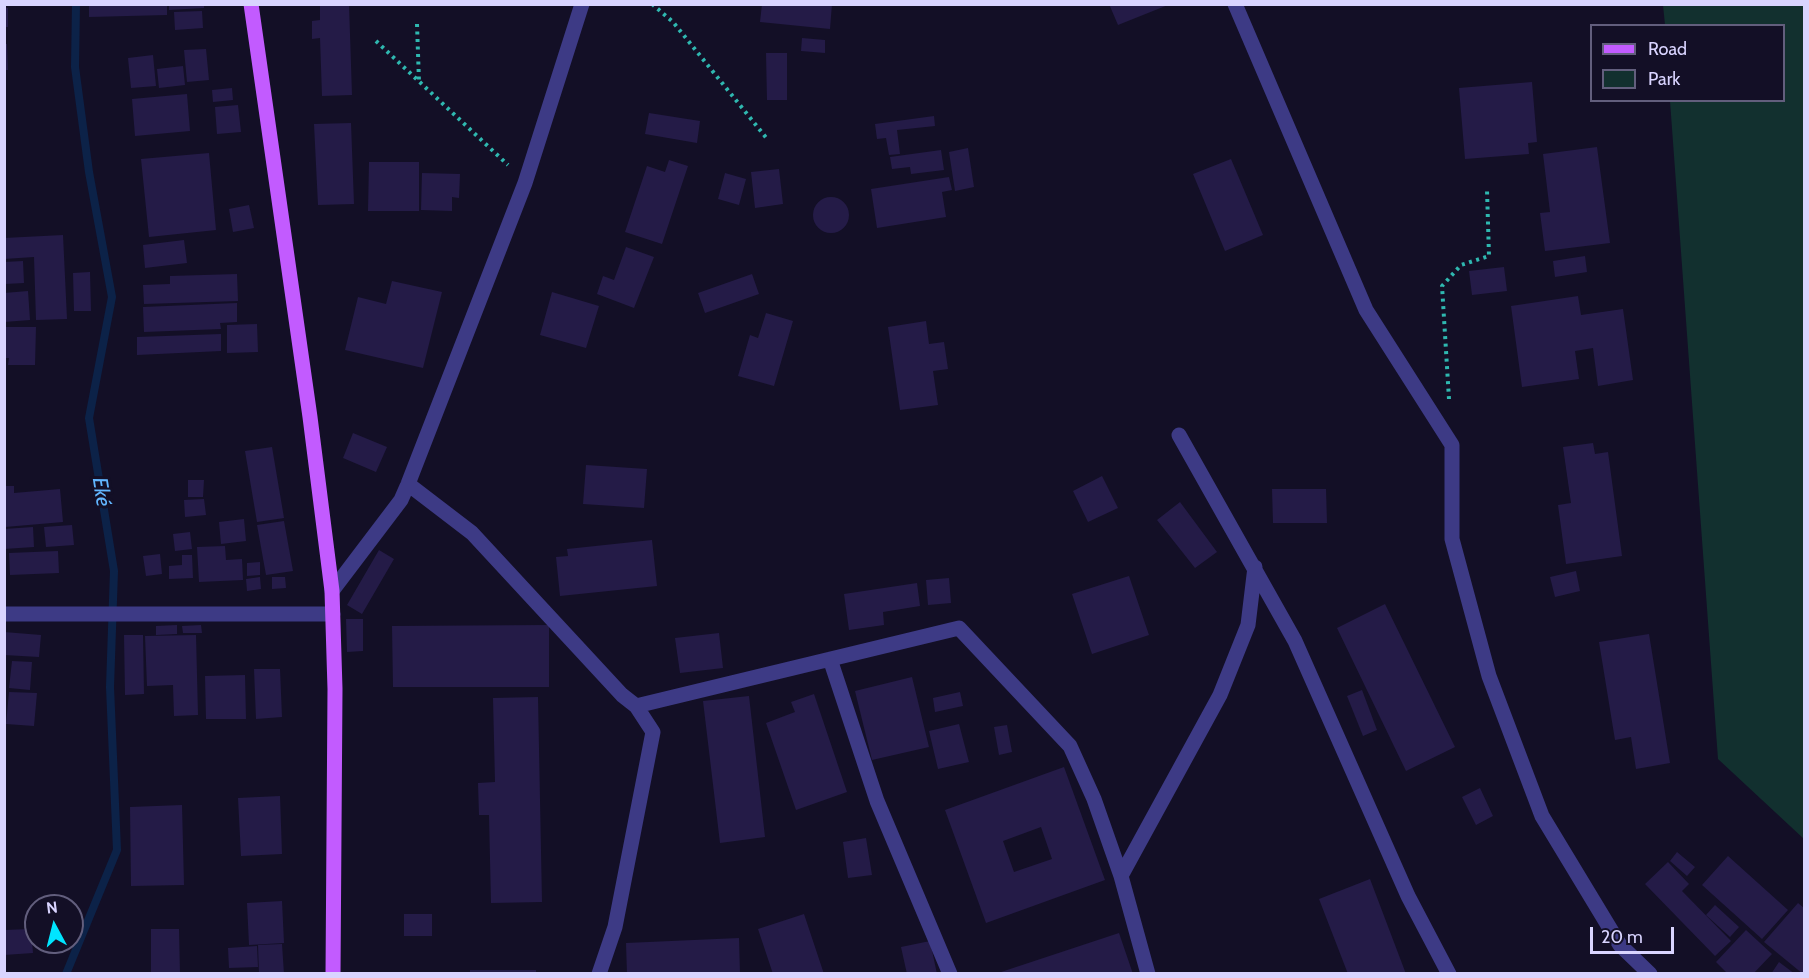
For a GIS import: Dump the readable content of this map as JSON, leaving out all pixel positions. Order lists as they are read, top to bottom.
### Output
{
  "water": ["Eké"],
  "legend": ["Road", "Park"],
  "scale_bar": "20 m",
  "north": "top"
}
